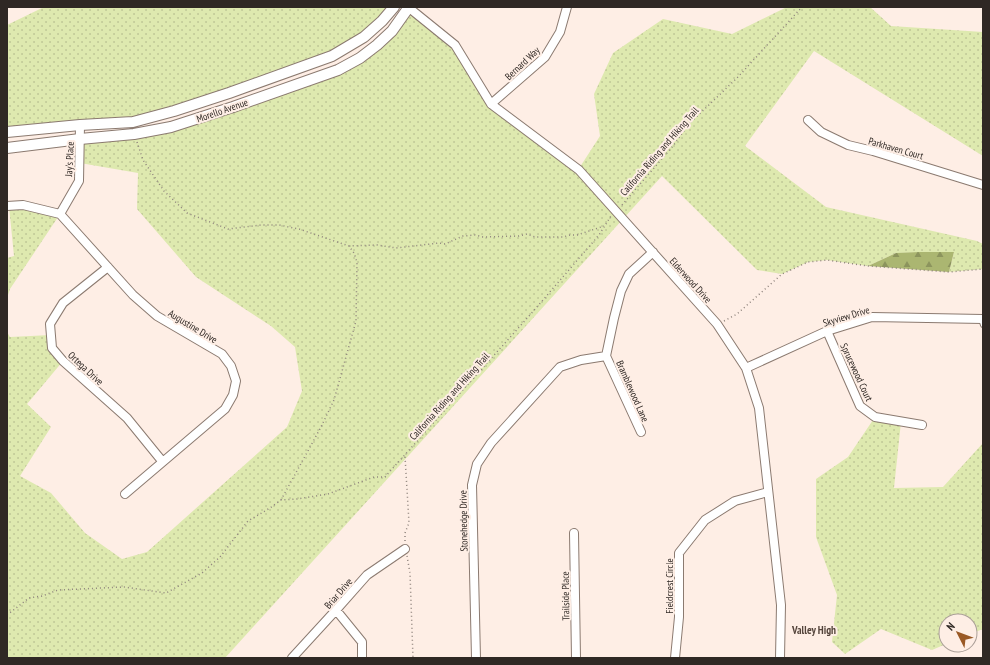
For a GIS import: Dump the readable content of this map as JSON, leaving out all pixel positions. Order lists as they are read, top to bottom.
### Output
{
  "streets": {
    "street": [
      "Bernard Way",
      "Morello Avenue",
      "Parkhaven Court",
      "Jay's Place",
      "Elderwood Drive",
      "Skyview Drive",
      "Augustine Drive",
      "Ortega Drive",
      "Sprucewood Court",
      "Bramblewood Lane",
      "Stonehedge Drive",
      "Fieldcrest Circle",
      "Briar Drive",
      "Trailside Place"
    ],
    "path": ["California Riding and Hiking Trail"]
  },
  "crossings": [
    ["Bernard Way", "Elderwood Drive"],
    ["Morello Avenue", "Jay's Place"],
    ["Morello Avenue", "Elderwood Drive"],
    ["California Riding and Hiking Trail", "Elderwood Drive"],
    ["Jay's Place", "Augustine Drive"],
    ["Elderwood Drive", "Skyview Drive"],
    ["Elderwood Drive", "Bramblewood Lane"],
    ["Elderwood Drive", "Fieldcrest Circle"],
    ["Skyview Drive", "Sprucewood Court"],
    ["Augustine Drive", "Ortega Drive"],
    ["Bramblewood Lane", "Stonehedge Drive"]
  ],
  "districts": ["Valley High"],
  "north": "top left"
}
